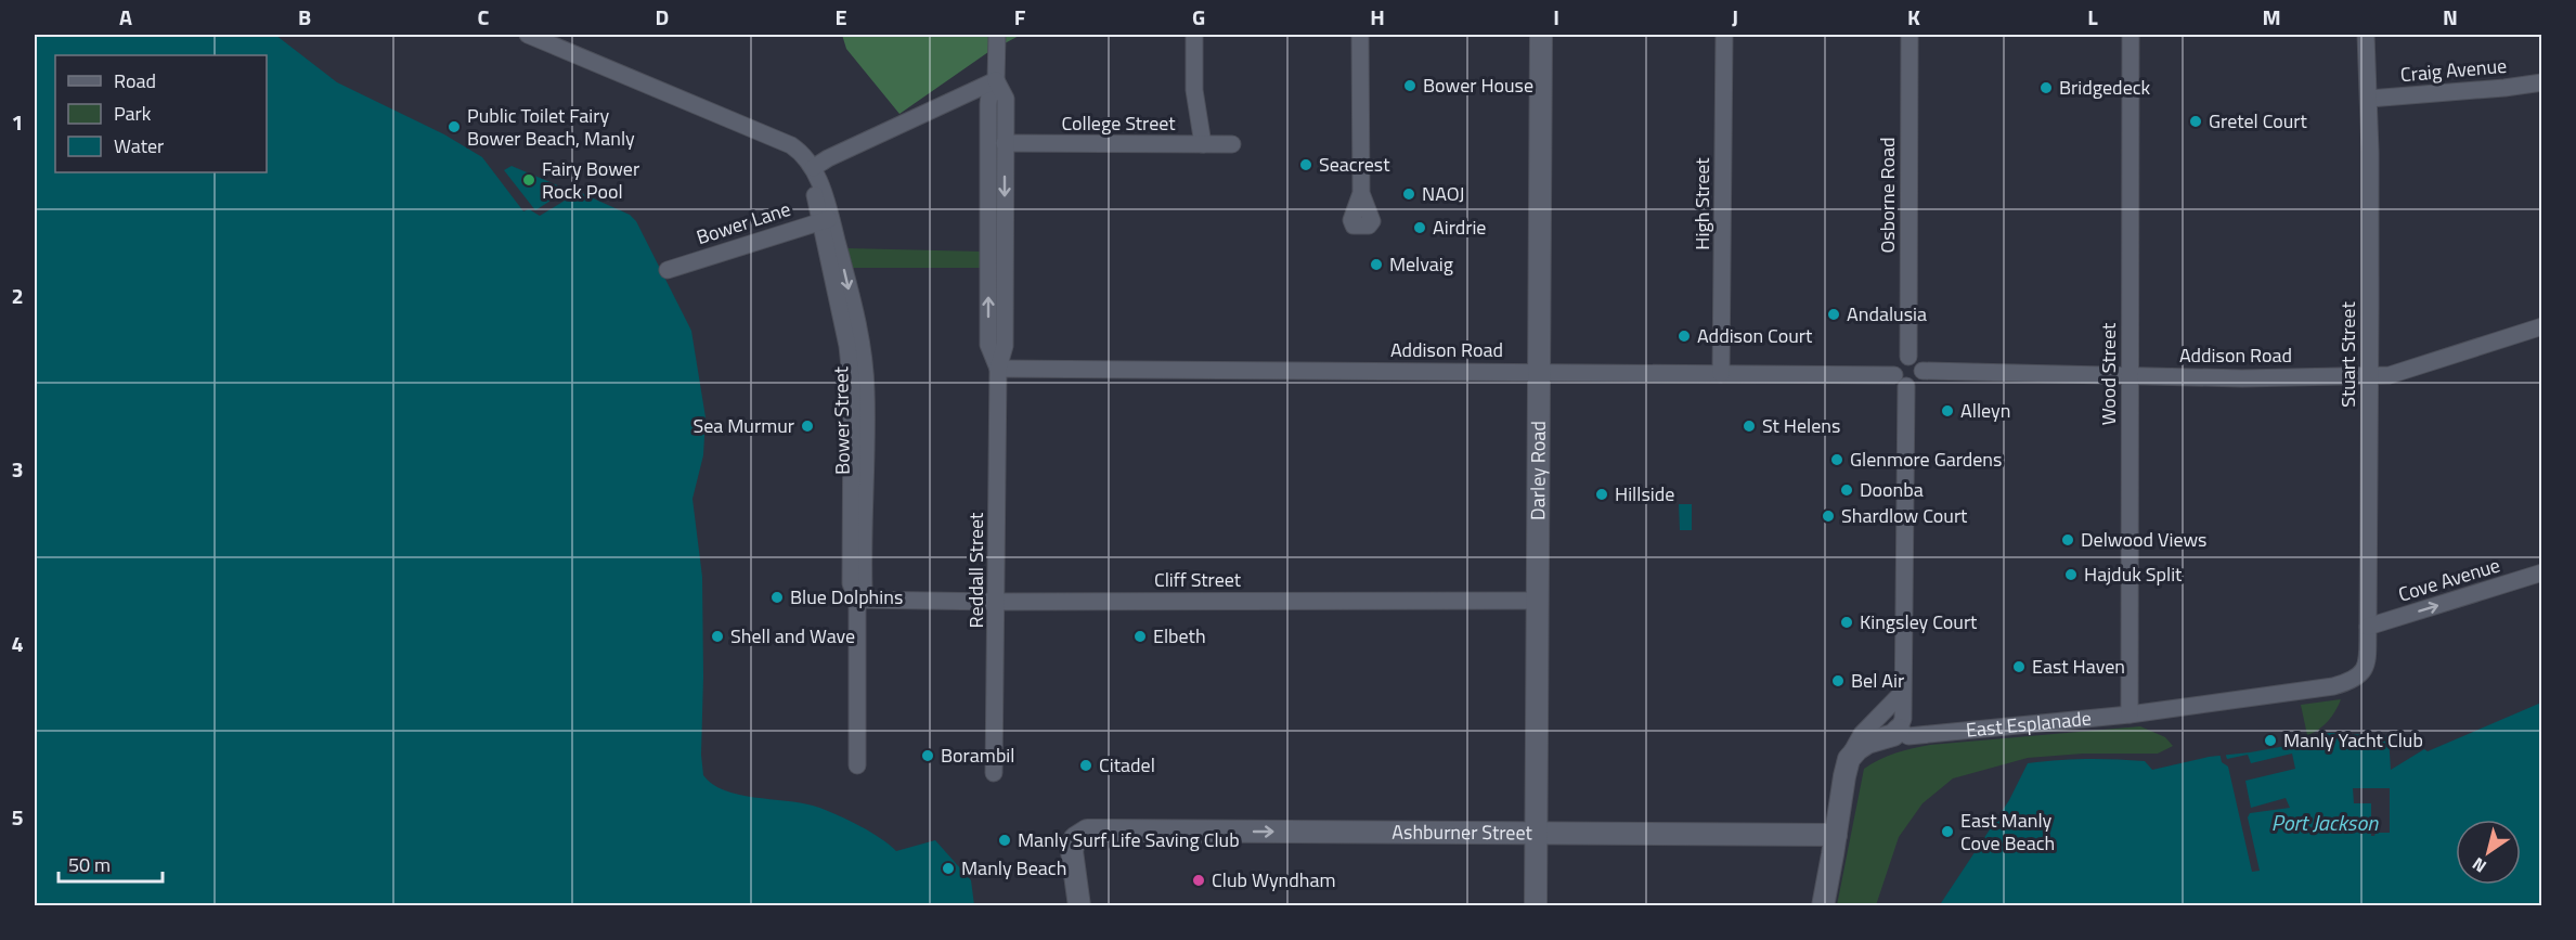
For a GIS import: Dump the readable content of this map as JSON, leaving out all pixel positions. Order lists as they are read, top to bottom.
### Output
{
  "streets": {
    "street": [
      "Craig Avenue",
      "College Street",
      "Osborne Road",
      "High Street",
      "Bower Lane",
      "Addison Road",
      "Stuart Street",
      "Wood Street",
      "Bower Street",
      "Darley Road",
      "Reddall Street",
      "Cliff Street",
      "Cove Avenue",
      "East Esplanade",
      "Ashburner Street"
    ]
  },
  "crossings": [
    ["Craig Avenue", "Stuart Street"],
    ["College Street", "Reddall Street"],
    ["Osborne Road", "Addison Road"],
    ["High Street", "Addison Road"],
    ["Bower Lane", "Bower Street"],
    ["Addison Road", "Stuart Street"],
    ["Addison Road", "Wood Street"],
    ["Addison Road", "Darley Road"],
    ["Addison Road", "Reddall Street"],
    ["Stuart Street", "Cove Avenue"],
    ["Stuart Street", "East Esplanade"],
    ["Wood Street", "East Esplanade"],
    ["Bower Street", "Cliff Street"],
    ["Darley Road", "Cliff Street"],
    ["Darley Road", "Ashburner Street"],
    ["Reddall Street", "Cliff Street"]
  ],
  "one_way": ["Cove Avenue", "Ashburner Street"],
  "water": ["Port Jackson"],
  "places": [
    "Bower House",
    "Bridgedeck",
    "Gretel Court",
    "Public Toilet Fairy Bower Beach, Manly",
    "Seacrest",
    "Fairy Bower Rock Pool",
    "NAOJ",
    "Airdrie",
    "Melvaig",
    "Andalusia",
    "Addison Court",
    "Alleyn",
    "Sea Murmur",
    "St Helens",
    "Glenmore Gardens",
    "Doonba",
    "Hillside",
    "Shardlow Court",
    "Delwood Views",
    "Hajduk Split",
    "Blue Dolphins",
    "Kingsley Court",
    "Shell and Wave",
    "Elbeth",
    "East Haven",
    "Bel Air",
    "Manly Yacht Club",
    "Borambil",
    "Citadel",
    "East Manly Cove Beach",
    "Manly Surf Life Saving Club",
    "Manly Beach",
    "Club Wyndham"
  ],
  "legend": ["Road", "Park", "Water"],
  "scale_bar": "50 m",
  "north": "bottom left",
  "grid": {
    "columns": [
      "A",
      "B",
      "C",
      "D",
      "E",
      "F",
      "G",
      "H",
      "I",
      "J",
      "K",
      "L",
      "M",
      "N"
    ],
    "rows": [
      "1",
      "2",
      "3",
      "4",
      "5"
    ]
  }
}
